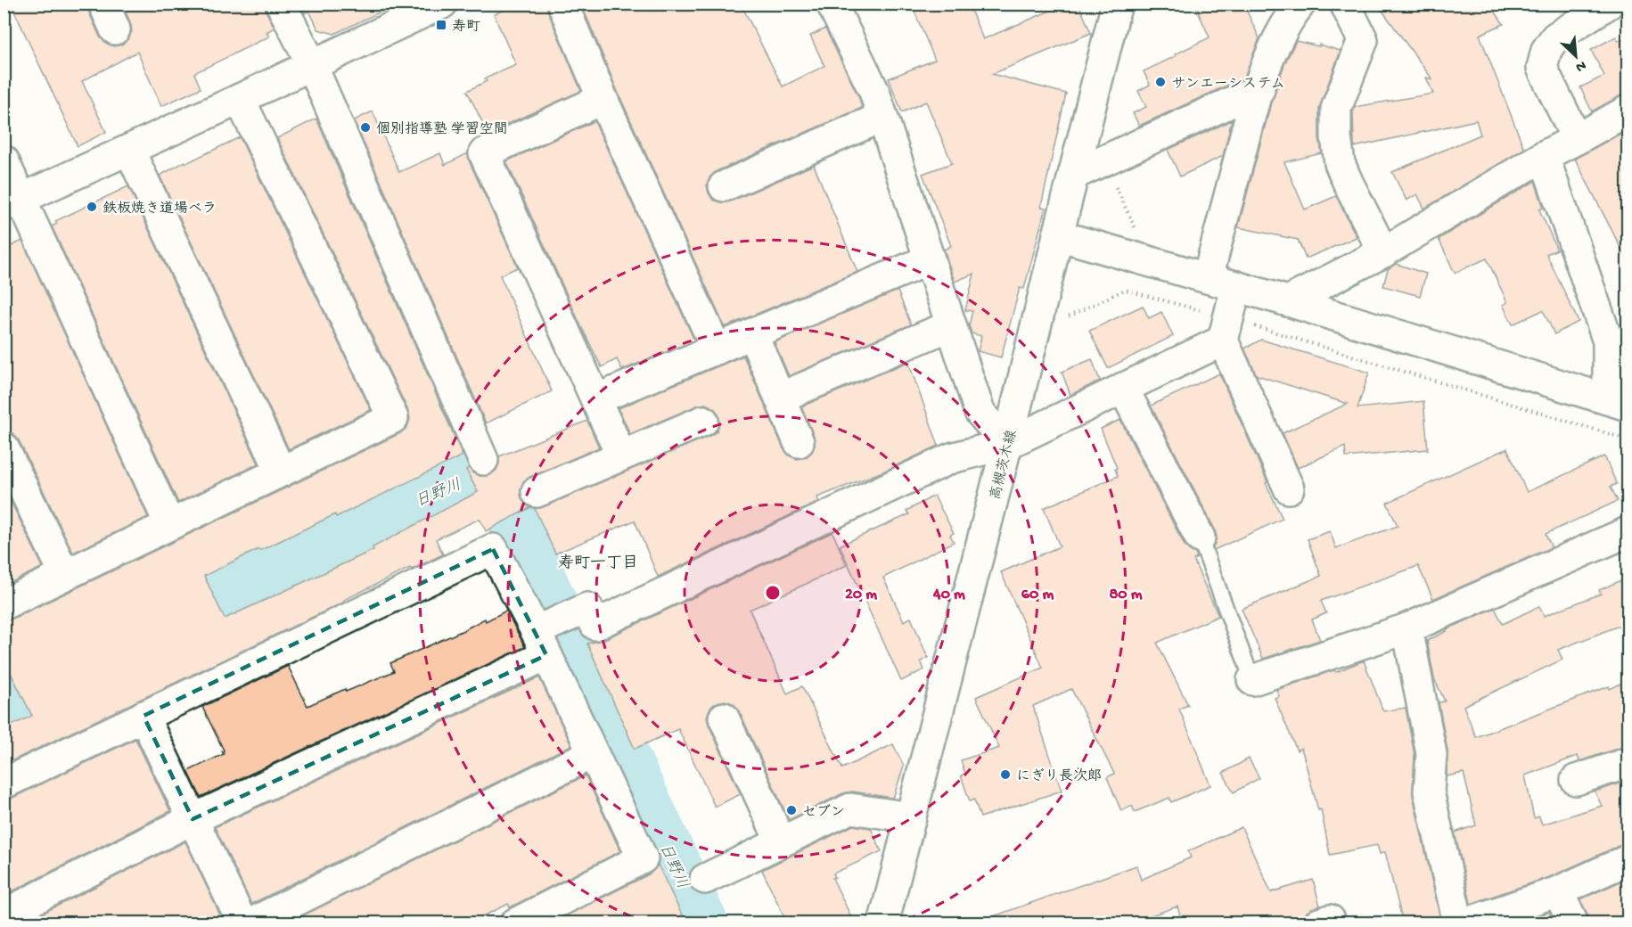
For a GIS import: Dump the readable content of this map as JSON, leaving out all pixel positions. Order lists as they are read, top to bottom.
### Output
{
  "streets": {
    "street": ["高槻茨木線"]
  },
  "districts": ["寿町一丁目"],
  "water": ["日野川"],
  "places": {
    "transit": ["寿町"],
    "other": [
      "サンエーシステム",
      "個別指導塾 学習空間",
      "鉄板焼き道場ベラ",
      "にぎり長次郎",
      "セブン"
    ]
  },
  "north": "bottom right",
  "rings": [
    "20 m",
    "40 m",
    "60 m",
    "80 m"
  ]
}
